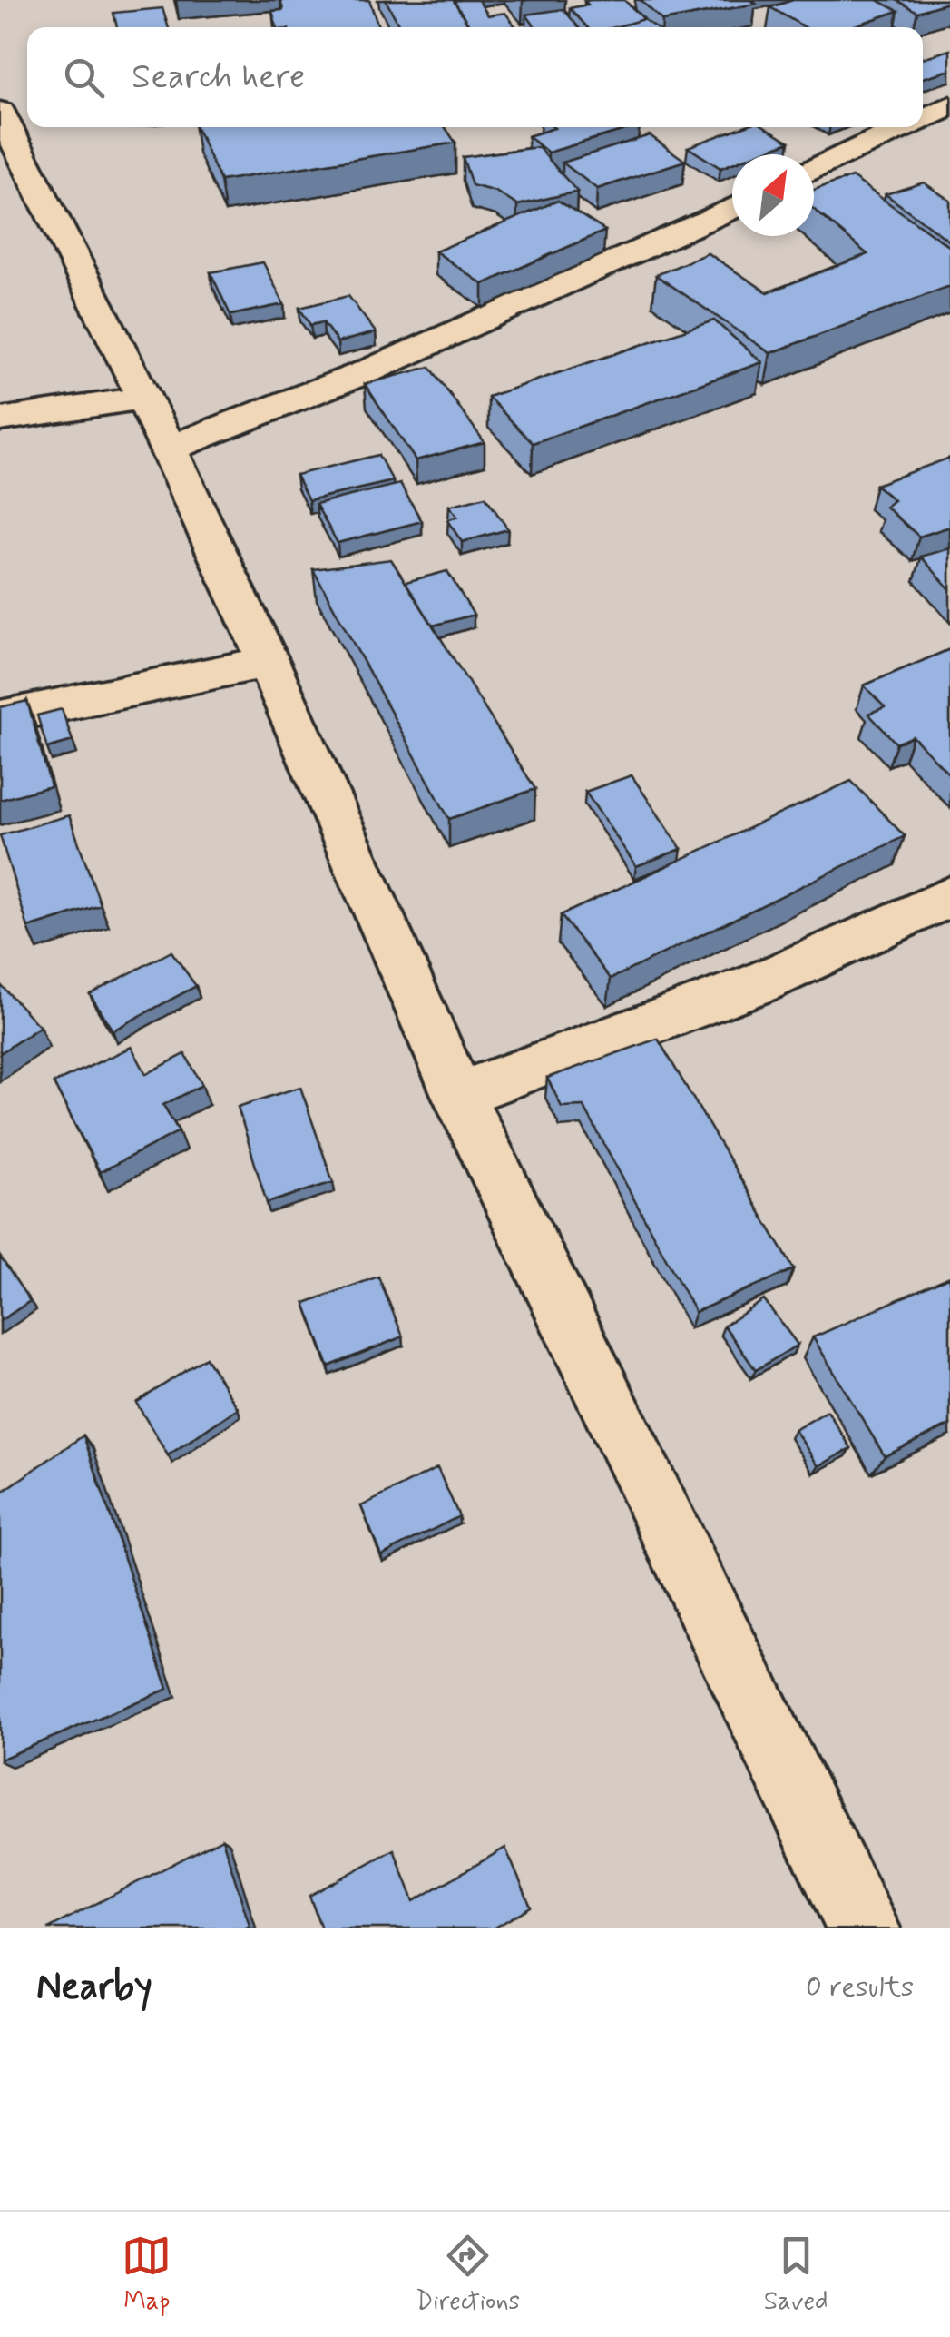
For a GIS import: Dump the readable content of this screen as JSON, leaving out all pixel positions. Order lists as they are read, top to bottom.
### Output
{
  "north": "top right",
  "page": {
    "search": "Search here",
    "heading": ["Nearby", "0 results"],
    "nav": ["Map", "Directions", "Saved"]
  }
}
